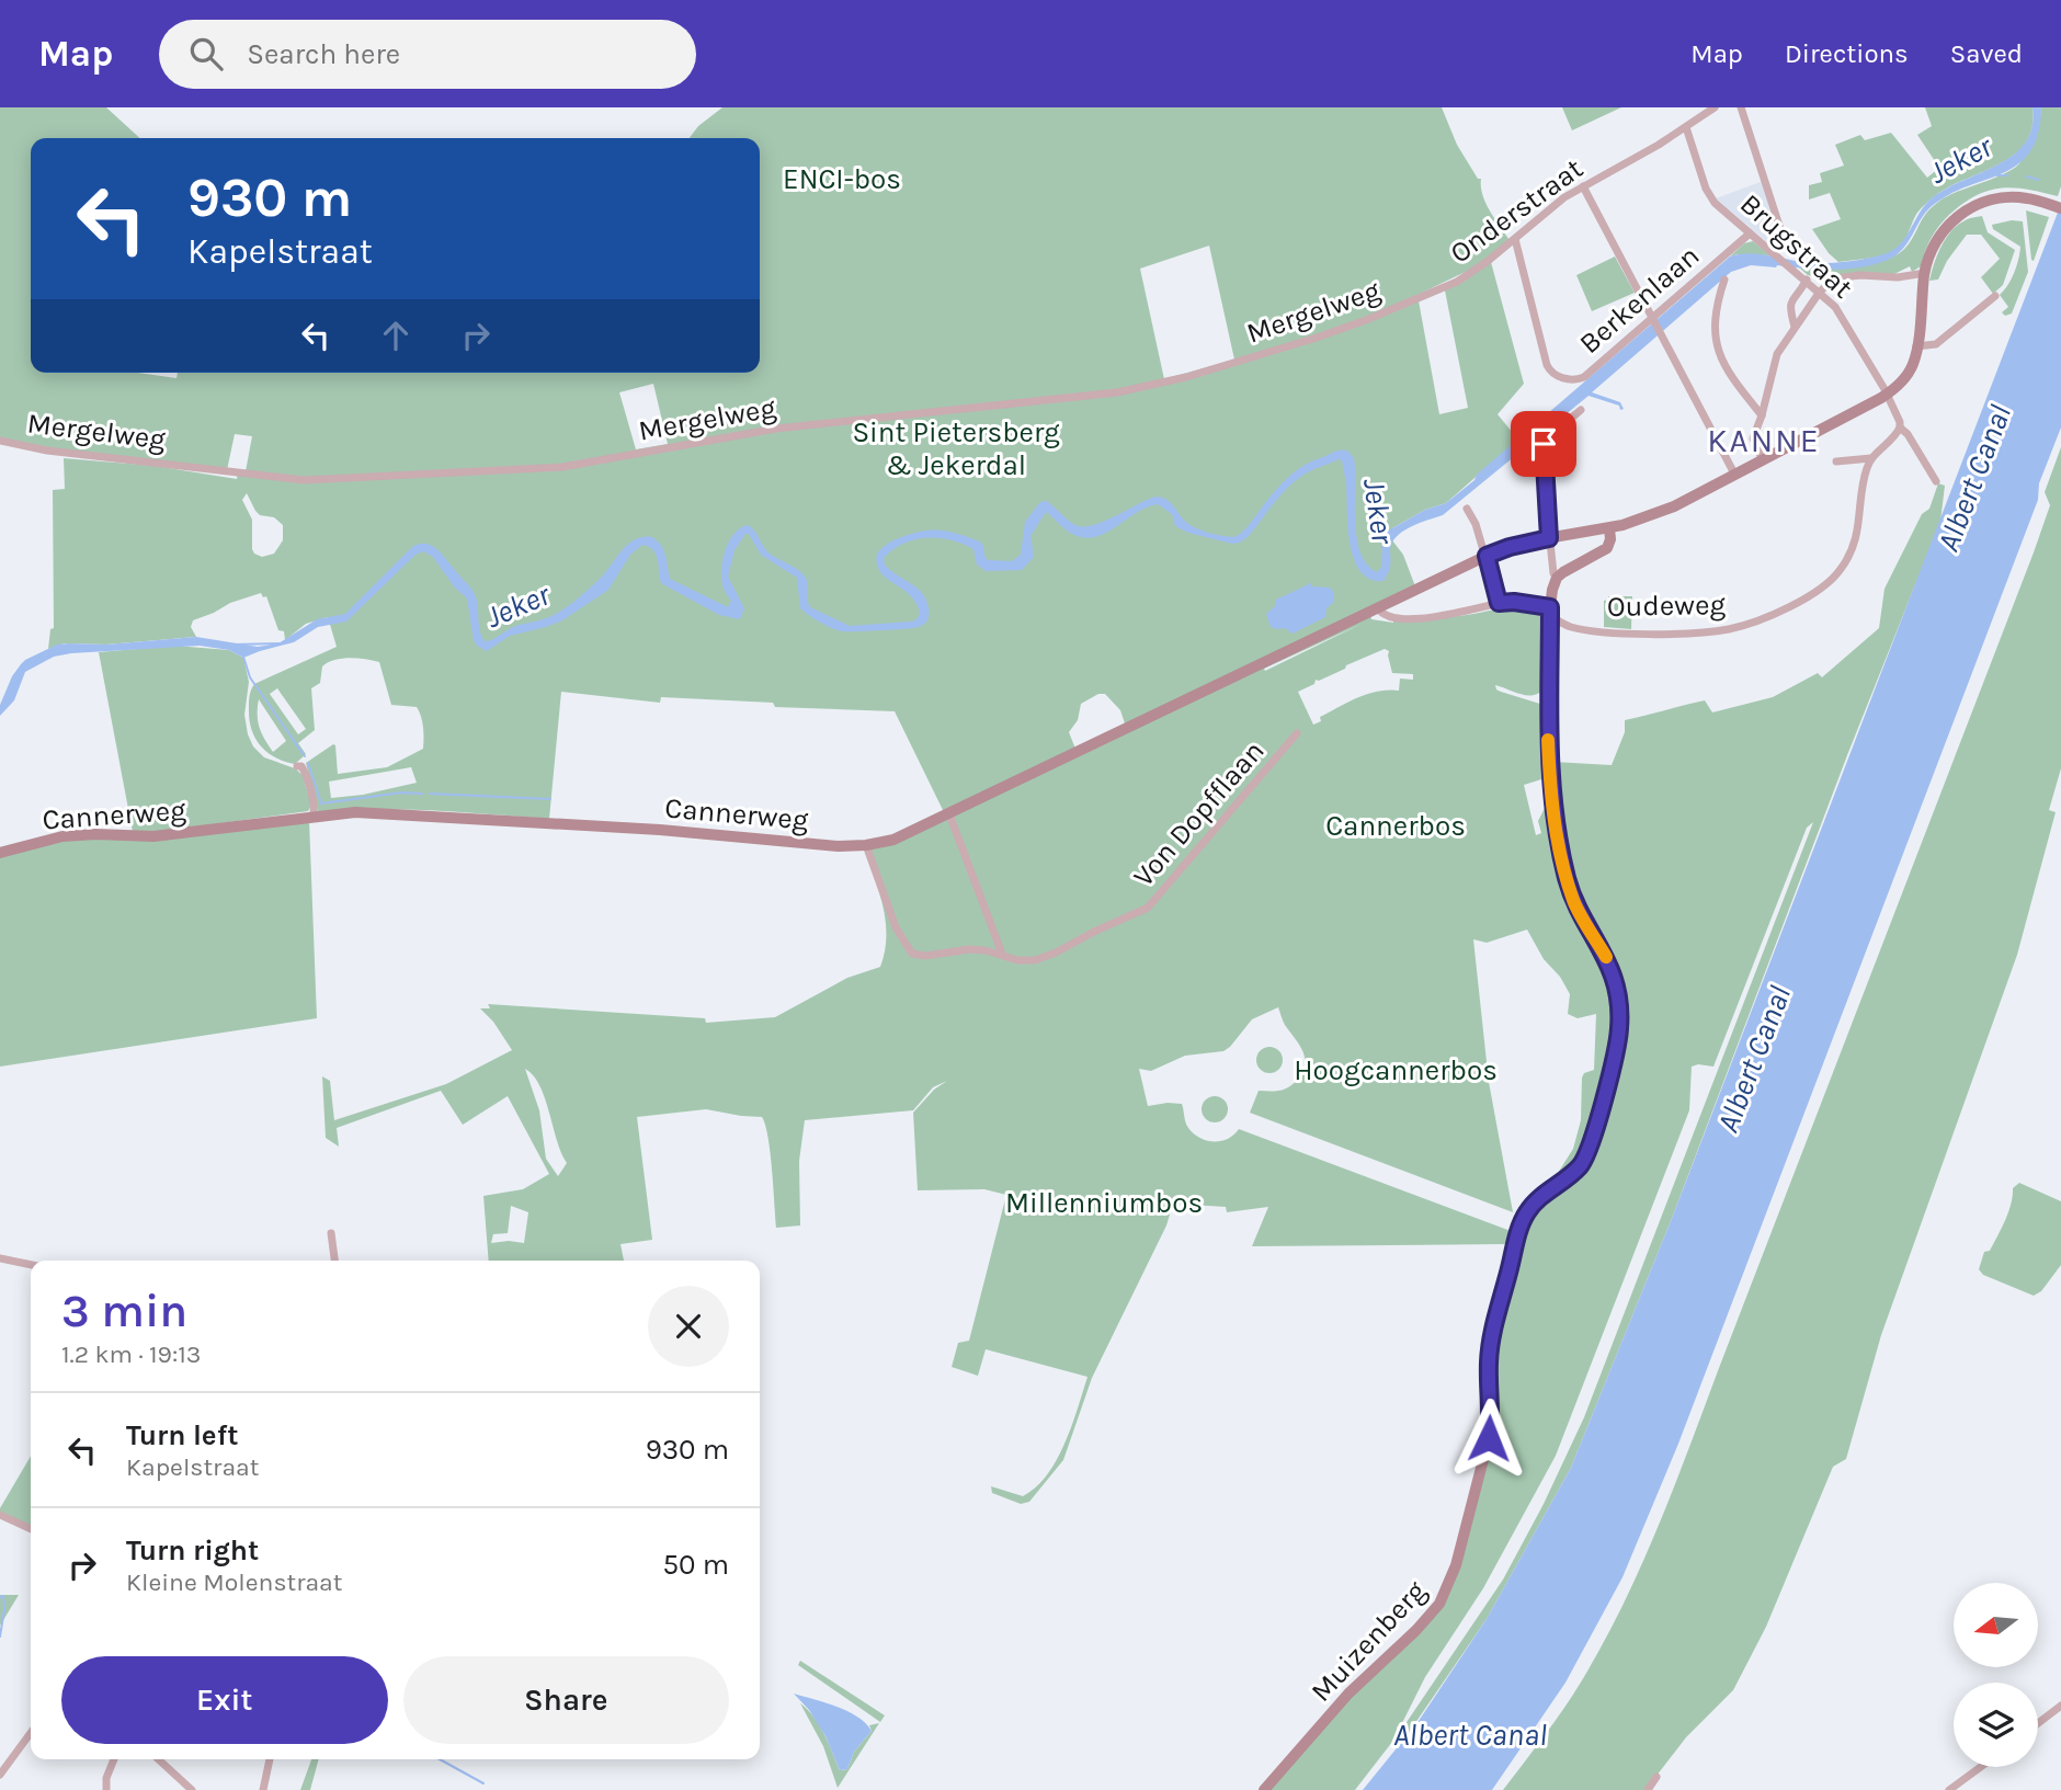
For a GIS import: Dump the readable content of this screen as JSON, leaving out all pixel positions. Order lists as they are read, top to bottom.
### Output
{
  "streets": {
    "main road": ["Cannerweg", "Muizenberg"],
    "street": [
      "Onderstraat",
      "Brugstraat",
      "Berkenlaan",
      "Mergelweg",
      "Oudeweg",
      "Von Dopfflaan"
    ]
  },
  "crossings": [
    ["Onderstraat", "Brugstraat"],
    ["Onderstraat", "Berkenlaan"],
    ["Onderstraat", "Mergelweg"],
    ["Brugstraat", "Berkenlaan"],
    ["Brugstraat", "Cannerweg"],
    ["Oudeweg", "Cannerweg"],
    ["Oudeweg", "Muizenberg"],
    ["Cannerweg", "Von Dopfflaan"]
  ],
  "districts": ["KANNE"],
  "water": ["Jeker", "Albert Canal"],
  "parks": [
    "ENCI-bos",
    "Sint Pietersberg & Jekerdal",
    "Cannerbos",
    "Hoogcannerbos",
    "Millenniumbos"
  ],
  "north": "left",
  "page": {
    "header": "Map",
    "search": "Search here",
    "nav": ["Map", "Directions", "Saved"],
    "turn": ["930 m", "Kapelstraat"],
    "heading": ["3 min", "1.2 km · 19:13"],
    "list": [
      {
        "name": "Turn left",
        "note": "Kapelstraat",
        "value": "930 m"
      },
      {
        "name": "Turn right",
        "note": "Kleine Molenstraat",
        "value": "50 m"
      }
    ],
    "buttons": ["Exit", "Share"]
  }
}
